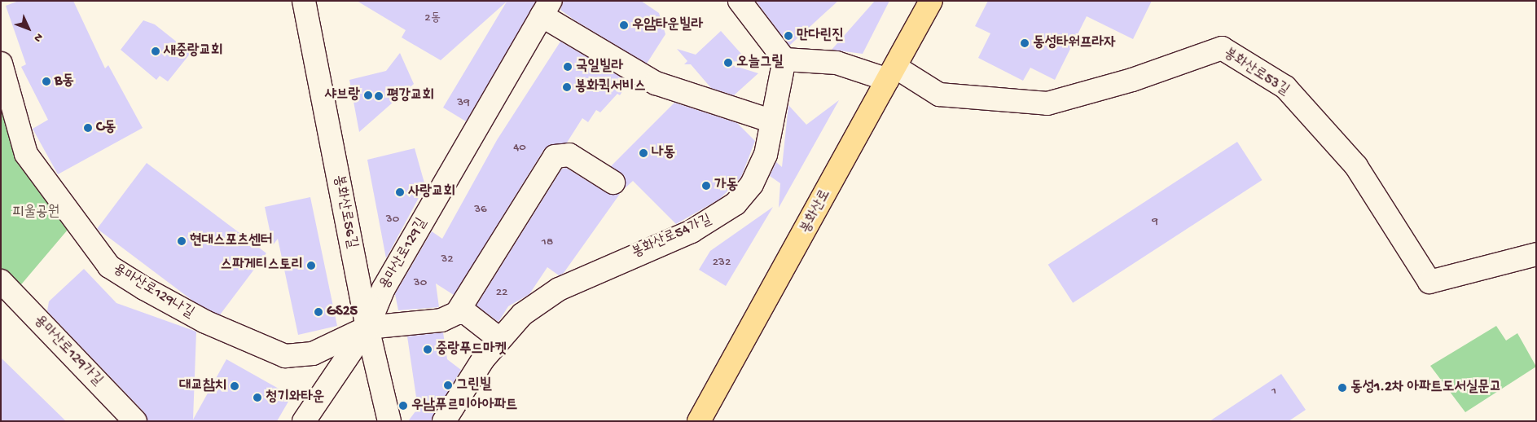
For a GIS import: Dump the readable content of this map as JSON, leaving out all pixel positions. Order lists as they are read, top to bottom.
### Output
{
  "streets": {
    "main road": ["봉화산로"],
    "street": [
      "봉화산로53길",
      "봉화산로56길",
      "봉화산로54가길",
      "용마산로129길",
      "용마산로129나길",
      "용마산로129가길"
    ]
  },
  "crossings": [
    ["봉화산로53길", "봉화산로"],
    ["봉화산로56길", "용마산로129길"],
    ["봉화산로56길", "용마산로129나길"],
    ["용마산로129길", "용마산로129나길"]
  ],
  "parks": ["피울공원"],
  "places": [
    "우암타운빌라",
    "만다린진",
    "동성타워프라자",
    "새중랑교회",
    "오늘그릴",
    "국일빌라",
    "B동",
    "봉화퀵서비스",
    "샤브랑",
    "평강교회",
    "C동",
    "나동",
    "가동",
    "사랑교회",
    "현대스포츠센터",
    "스파게티스토리",
    "GS25",
    "중랑푸드마켓",
    "그린빌",
    "대교참치",
    "동성1.2차 아파트도서실문고",
    "청기와타운",
    "우남푸르미아아파트"
  ],
  "house_numbers": [
    "2동",
    "39",
    "40",
    "36",
    "30",
    "9",
    "18",
    "32",
    "232",
    "30",
    "22",
    "1"
  ],
  "north": "bottom right"
}
